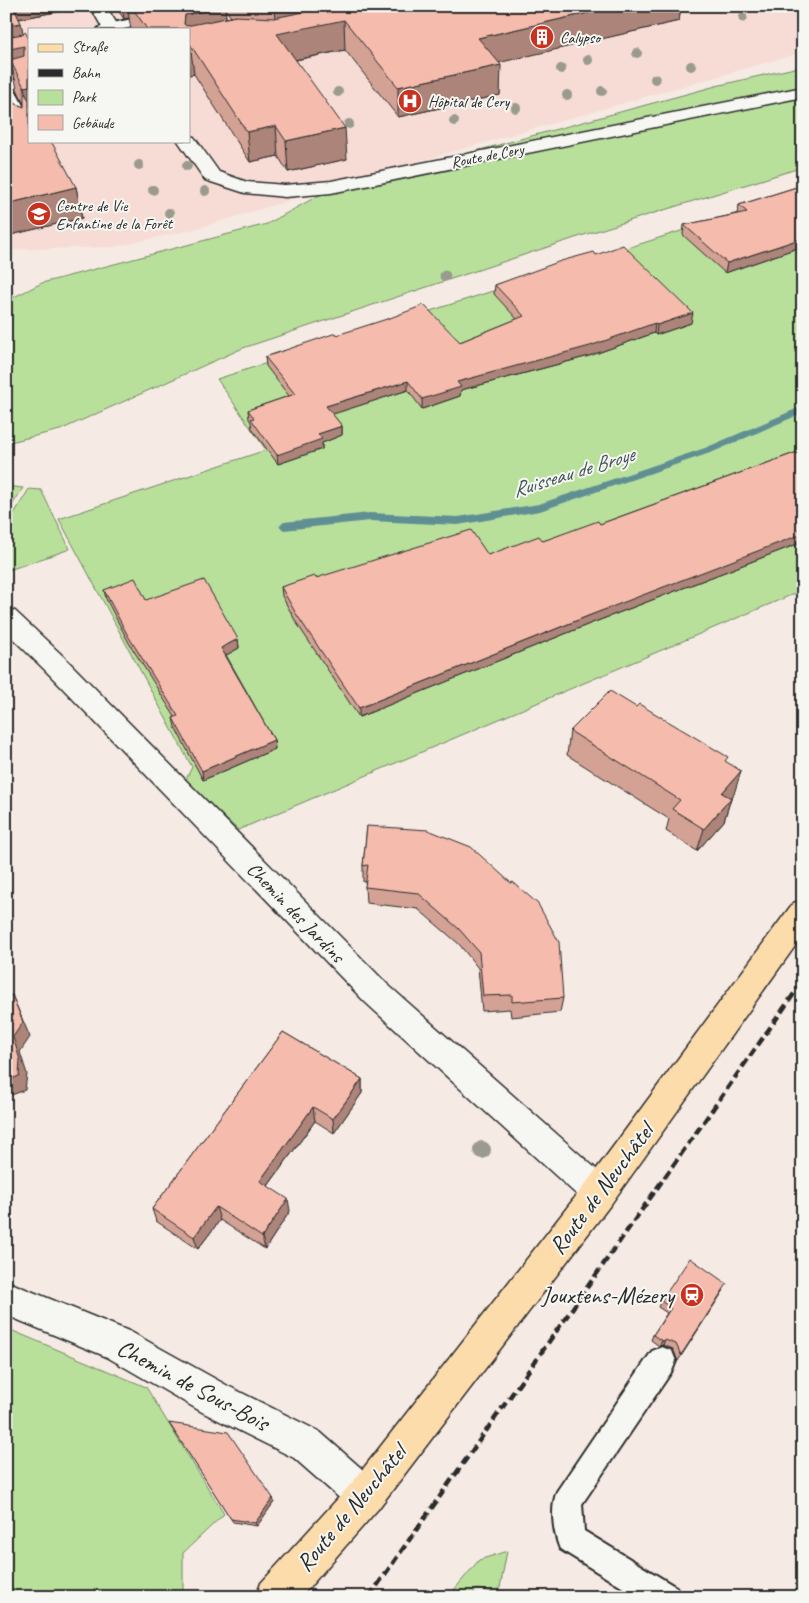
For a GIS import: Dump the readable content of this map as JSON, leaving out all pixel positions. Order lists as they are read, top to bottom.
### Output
{
  "streets": {
    "main road": ["Route de Neuchâtel"],
    "street": ["Route de Cery", "Chemin des Jardins", "Chemin de Sous-Bois"]
  },
  "crossings": [
    ["Chemin des Jardins", "Route de Neuchâtel"],
    ["Route de Neuchâtel", "Chemin de Sous-Bois"]
  ],
  "water": ["Ruisseau de Broye"],
  "places": {
    "building": ["Calypso"],
    "hospital": ["Hôpital de Cery"],
    "school or university": ["Centre de Vie Enfantine de la Forêt"],
    "station": ["Jouxtens-Mézery"]
  },
  "legend": [
    "Straße",
    "Bahn",
    "Park",
    "Gebäude"
  ]
}
